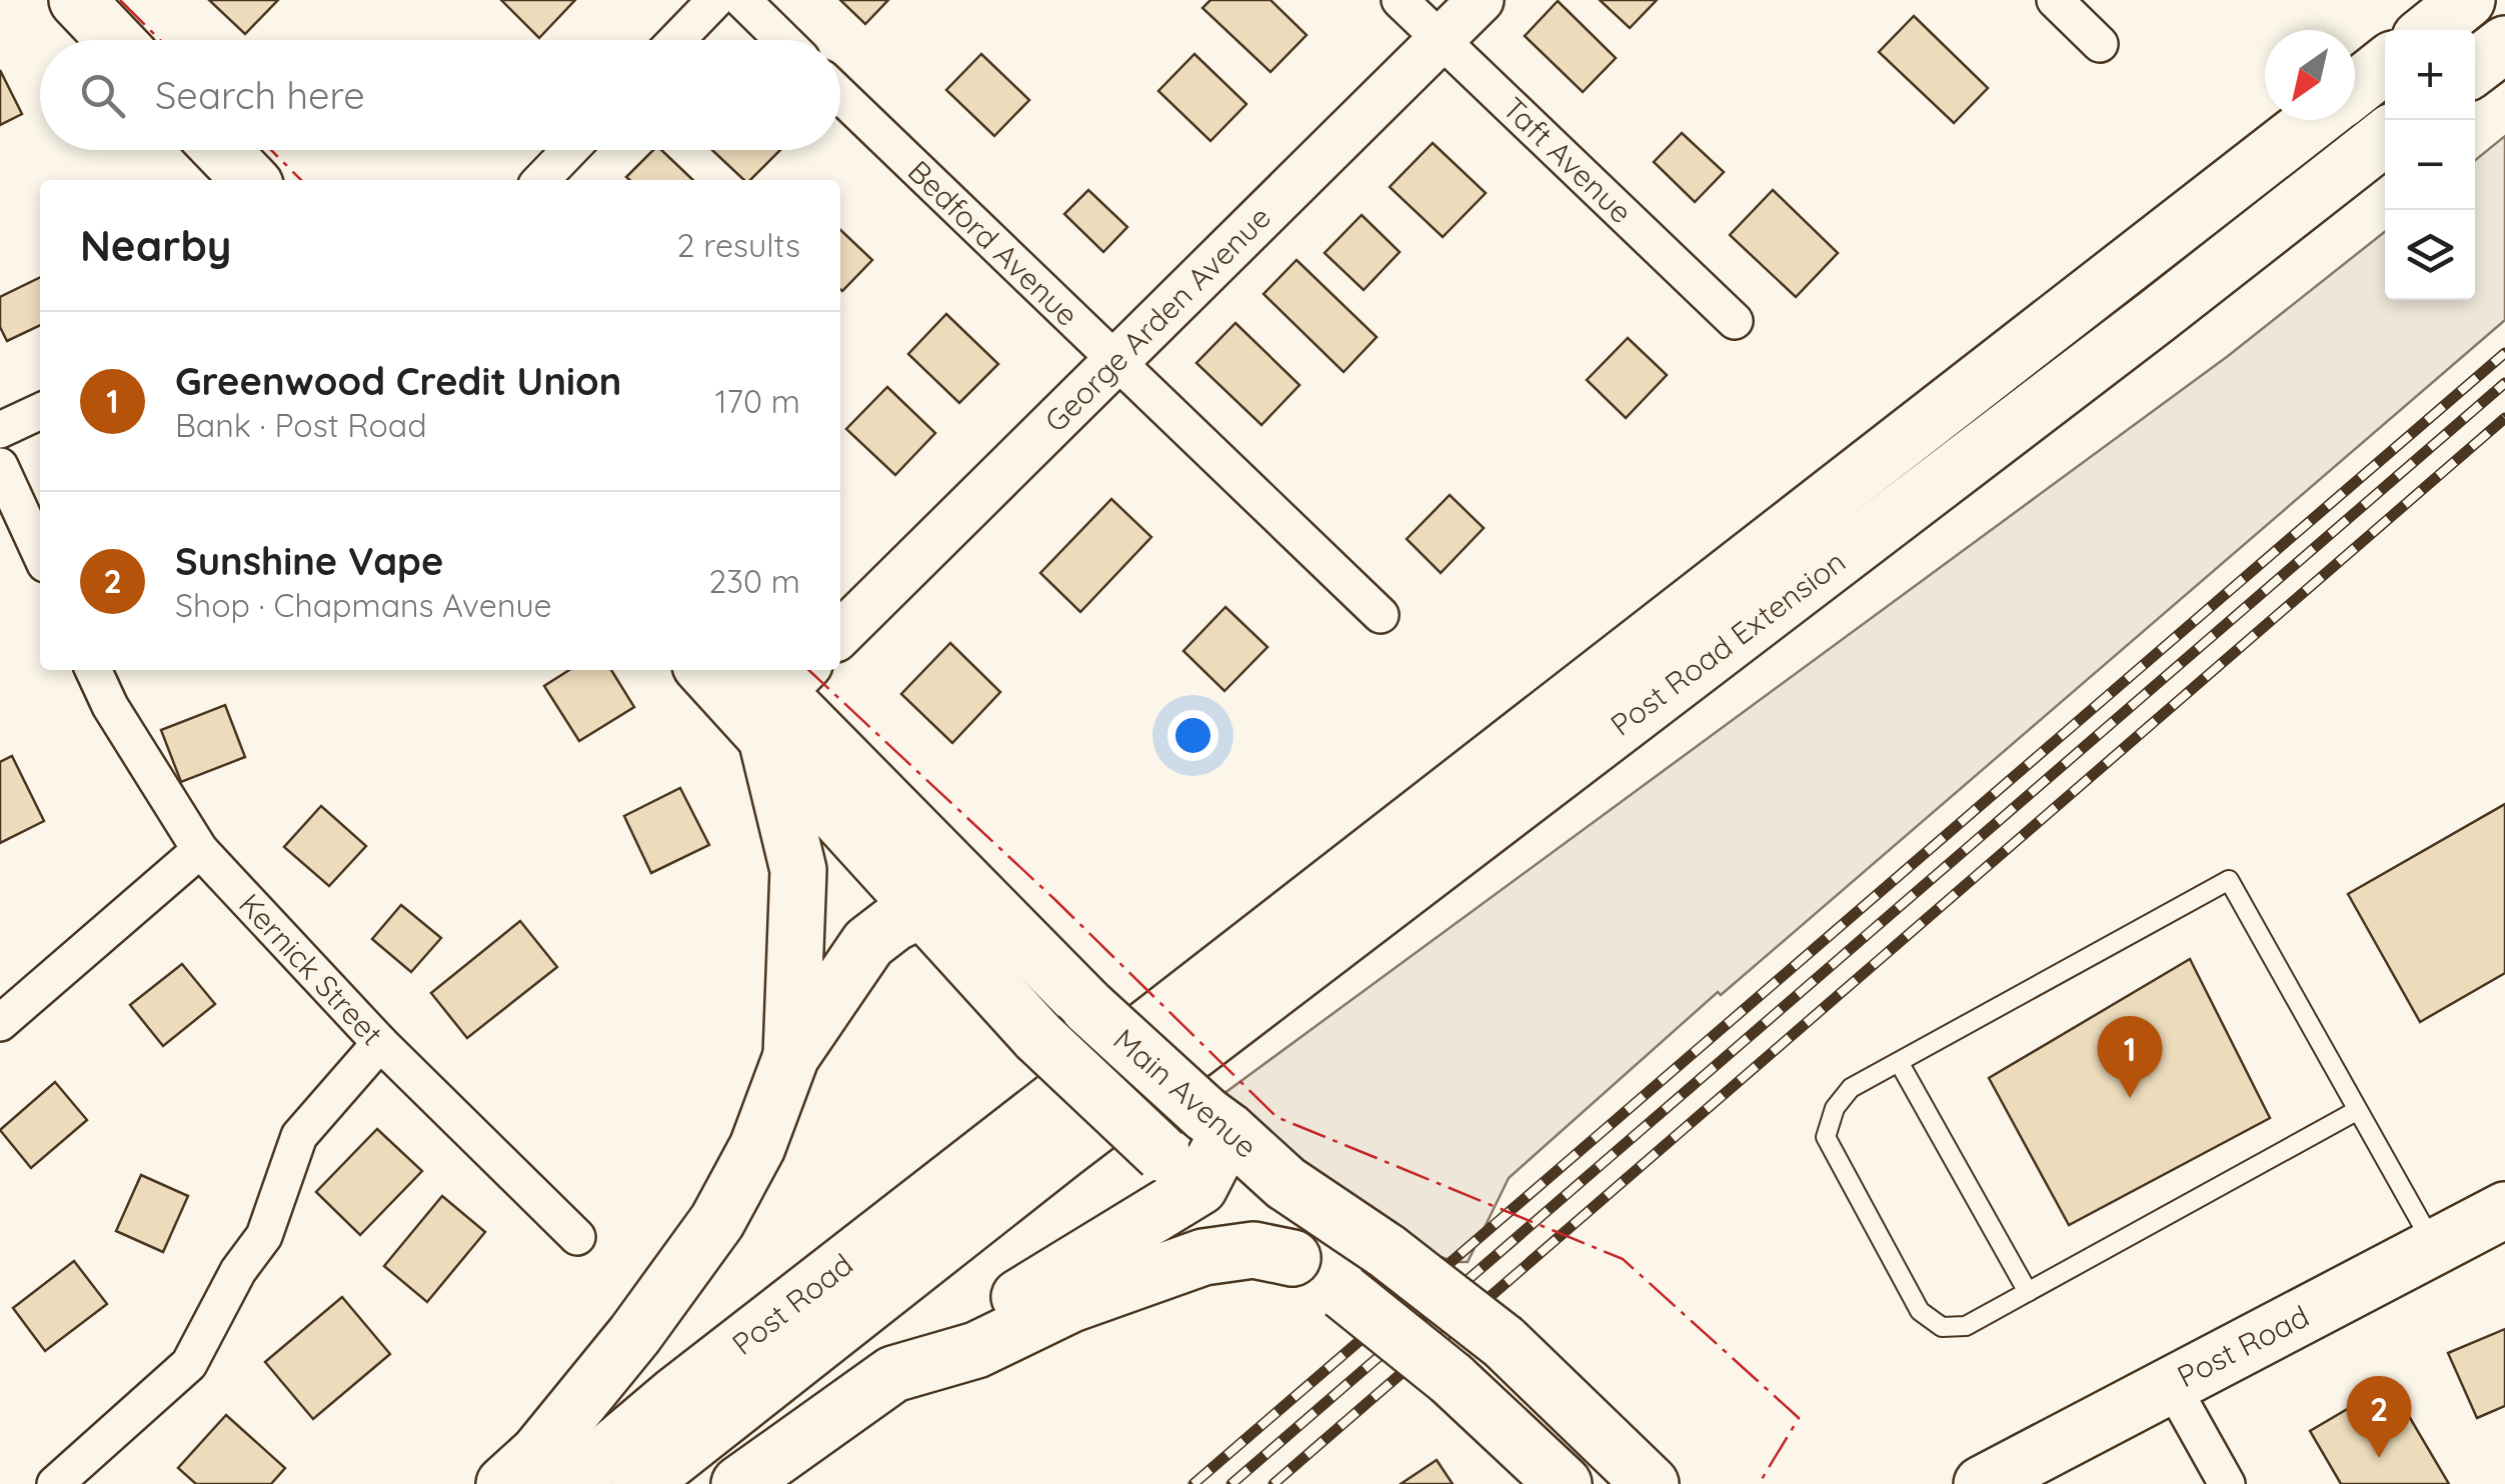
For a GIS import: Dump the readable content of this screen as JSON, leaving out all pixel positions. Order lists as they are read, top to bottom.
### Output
{
  "streets": {
    "main road": ["Post Road Extension", "Main Avenue", "Post Road"],
    "street": [
      "Taft Avenue",
      "Bedford Avenue",
      "George Arden Avenue",
      "Kernick Street"
    ]
  },
  "crossings": [
    ["Taft Avenue", "George Arden Avenue"],
    ["Bedford Avenue", "George Arden Avenue"],
    ["Post Road Extension", "Post Road"]
  ],
  "north": "bottom left",
  "page": {
    "map_buttons": ["+", "−"],
    "search": "Search here",
    "heading": ["Nearby", "2 results"],
    "list": [
      {
        "mark": "1",
        "name": "Greenwood Credit Union",
        "note": "Bank · Post Road",
        "value": "170 m"
      },
      {
        "mark": "2",
        "name": "Sunshine Vape",
        "note": "Shop · Chapmans Avenue",
        "value": "230 m"
      }
    ],
    "pins": ["1", "2"]
  }
}
